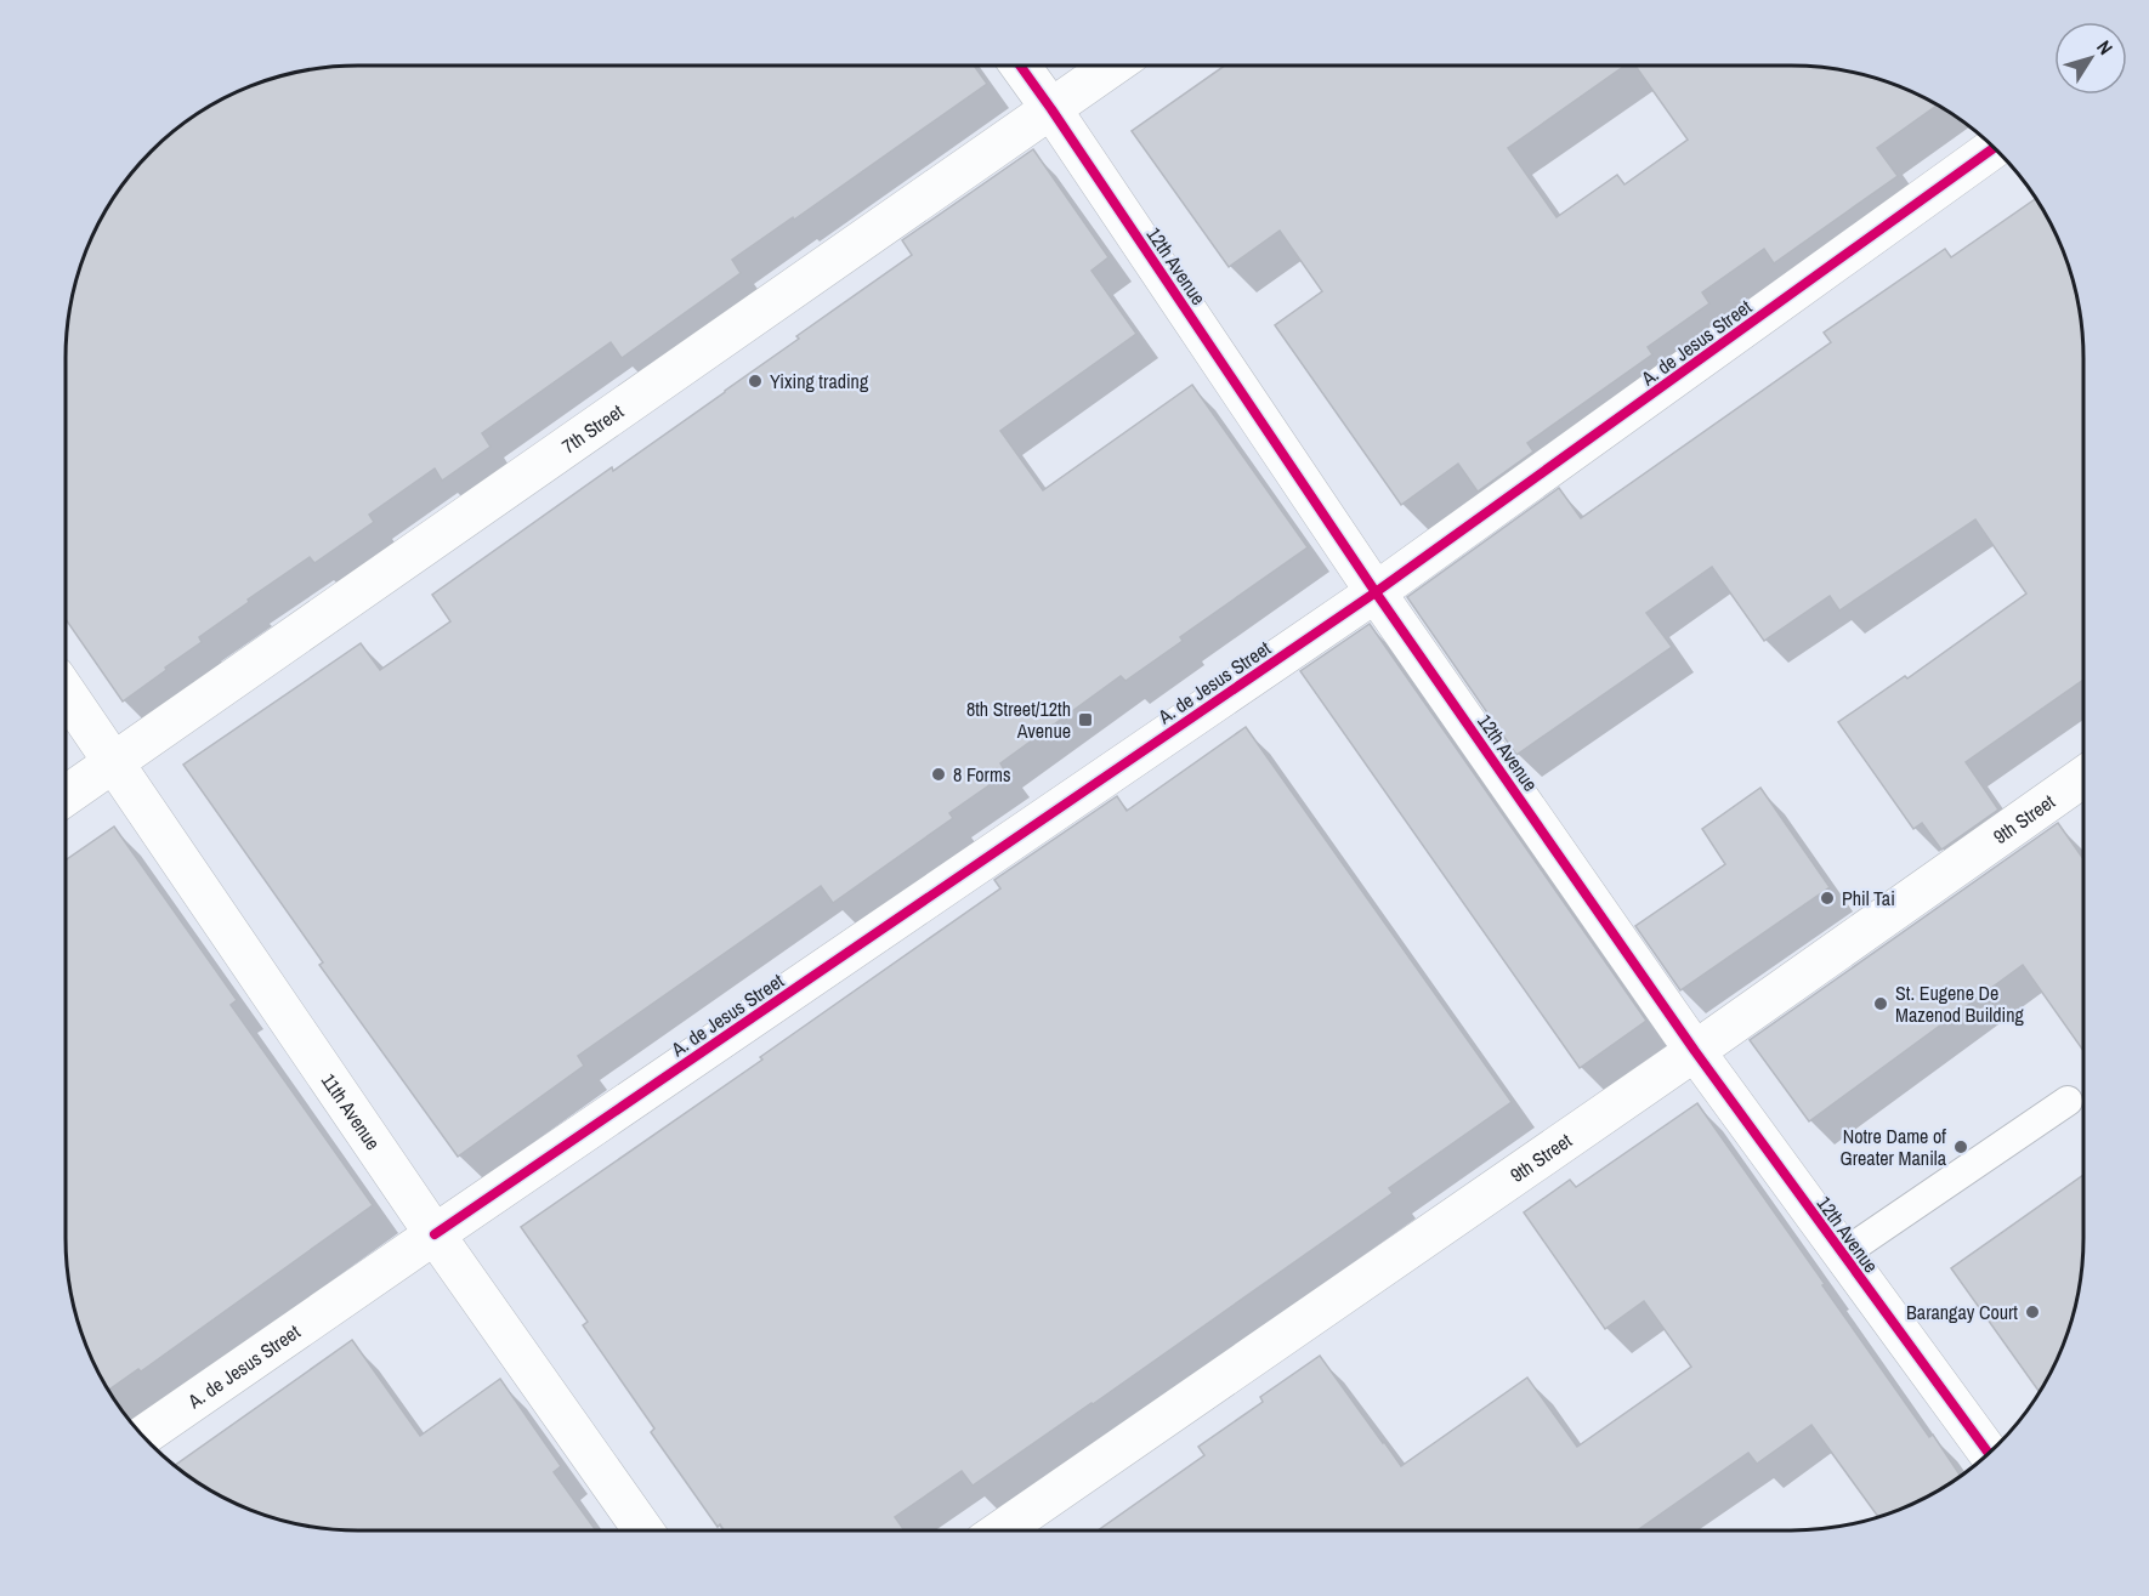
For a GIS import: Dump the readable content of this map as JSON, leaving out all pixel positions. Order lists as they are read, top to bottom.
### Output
{
  "streets": {
    "street": [
      "12th Avenue",
      "A. de Jesus Street",
      "7th Street",
      "9th Street",
      "11th Avenue"
    ]
  },
  "crossings": [
    ["12th Avenue", "A. de Jesus Street"],
    ["12th Avenue", "7th Street"],
    ["12th Avenue", "9th Street"],
    ["A. de Jesus Street", "11th Avenue"],
    ["7th Street", "11th Avenue"]
  ],
  "places": {
    "other": [
      "Yixing trading",
      "8 Forms",
      "Phil Tai",
      "St. Eugene De Mazenod Building",
      "Notre Dame of Greater Manila",
      "Barangay Court"
    ],
    "transit": ["8th Street/12th Avenue"]
  },
  "north": "top right"
}
